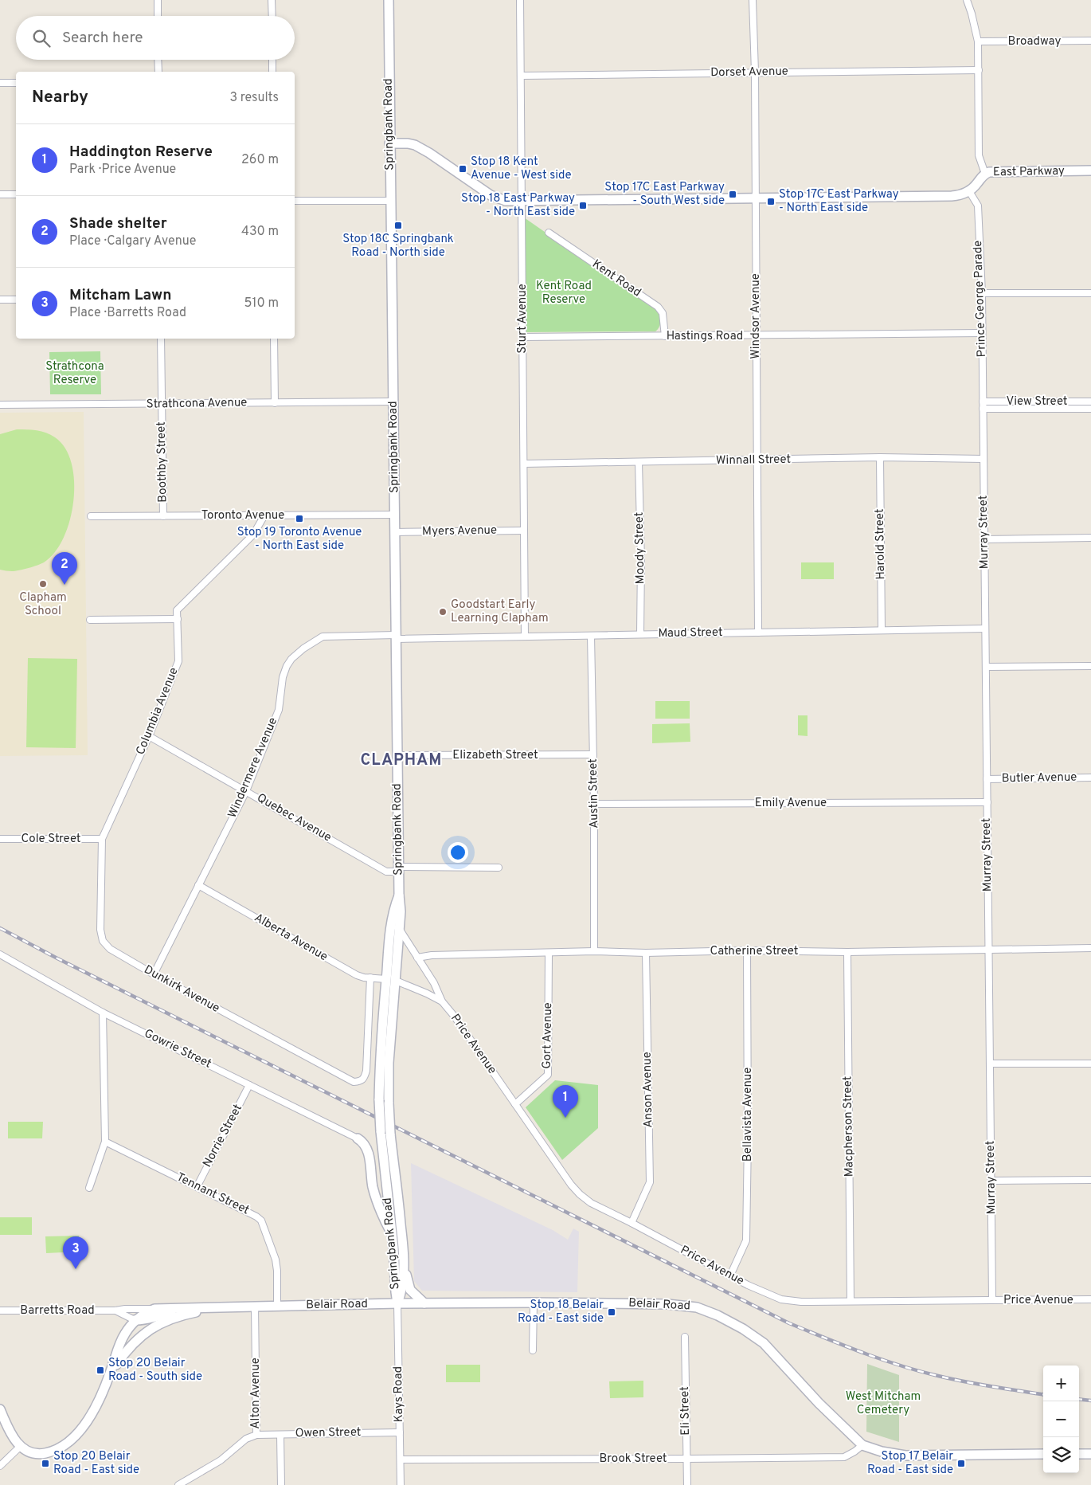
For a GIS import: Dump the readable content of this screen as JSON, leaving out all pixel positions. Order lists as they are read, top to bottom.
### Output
{
  "streets": {
    "main road": ["Springbank Road", "East Parkway", "Belair Road"],
    "street": [
      "Broadway",
      "Dorset Avenue",
      "Kent Road",
      "Prince George Parade",
      "Windsor Avenue",
      "Sturt Avenue",
      "Hastings Road",
      "View Street",
      "Strathcona Avenue",
      "Winnall Street",
      "Boothby Street",
      "Toronto Avenue",
      "Myers Avenue",
      "Murray Street",
      "Harold Street",
      "Moody Street",
      "Maud Street",
      "Columbia Avenue",
      "Elizabeth Street",
      "Windermere Avenue",
      "Butler Avenue",
      "Austin Street",
      "Emily Avenue",
      "Quebec Avenue",
      "Cole Street",
      "Alberta Avenue",
      "Catherine Street",
      "Dunkirk Avenue",
      "Gort Avenue",
      "Price Avenue",
      "Gowrie Street",
      "Anson Avenue",
      "Bellavista Avenue",
      "Macpherson Street",
      "Norrie Street",
      "Tennant Street",
      "Barretts Road",
      "Alton Avenue",
      "Kays Road",
      "Eli Street",
      "Owen Street",
      "Brook Street"
    ]
  },
  "crossings": [
    ["Dorset Avenue", "Windsor Avenue"],
    ["Dorset Avenue", "Sturt Avenue"],
    ["Springbank Road", "Strathcona Avenue"],
    ["Springbank Road", "Toronto Avenue"],
    ["Springbank Road", "Myers Avenue"],
    ["Springbank Road", "Maud Street"],
    ["Springbank Road", "Elizabeth Street"],
    ["Springbank Road", "Windermere Avenue"],
    ["Springbank Road", "Quebec Avenue"],
    ["Springbank Road", "Alberta Avenue"],
    ["Springbank Road", "Price Avenue"],
    ["Springbank Road", "Belair Road"],
    ["Springbank Road", "Kays Road"],
    ["East Parkway", "Prince George Parade"],
    ["Kent Road", "Hastings Road"],
    ["Prince George Parade", "Hastings Road"],
    ["Prince George Parade", "View Street"],
    ["Prince George Parade", "Murray Street"],
    ["Windsor Avenue", "Hastings Road"],
    ["Windsor Avenue", "Winnall Street"],
    ["Windsor Avenue", "Maud Street"],
    ["Sturt Avenue", "Hastings Road"],
    ["Sturt Avenue", "Winnall Street"],
    ["Sturt Avenue", "Myers Avenue"],
    ["Sturt Avenue", "Maud Street"],
    ["View Street", "Murray Street"],
    ["Strathcona Avenue", "Boothby Street"],
    ["Winnall Street", "Murray Street"],
    ["Winnall Street", "Harold Street"],
    ["Winnall Street", "Moody Street"],
    ["Boothby Street", "Toronto Avenue"],
    ["Toronto Avenue", "Columbia Avenue"],
    ["Murray Street", "Maud Street"],
    ["Murray Street", "Butler Avenue"],
    ["Murray Street", "Emily Avenue"],
    ["Murray Street", "Catherine Street"],
    ["Murray Street", "Price Avenue"],
    ["Harold Street", "Maud Street"],
    ["Moody Street", "Maud Street"],
    ["Maud Street", "Windermere Avenue"],
    ["Maud Street", "Austin Street"],
    ["Columbia Avenue", "Quebec Avenue"],
    ["Columbia Avenue", "Cole Street"],
    ["Columbia Avenue", "Dunkirk Avenue"],
    ["Elizabeth Street", "Austin Street"],
    ["Windermere Avenue", "Quebec Avenue"],
    ["Windermere Avenue", "Alberta Avenue"],
    ["Windermere Avenue", "Dunkirk Avenue"],
    ["Austin Street", "Emily Avenue"],
    ["Austin Street", "Catherine Street"],
    ["Cole Street", "Dunkirk Avenue"],
    ["Alberta Avenue", "Dunkirk Avenue"],
    ["Catherine Street", "Gort Avenue"],
    ["Catherine Street", "Price Avenue"],
    ["Catherine Street", "Anson Avenue"],
    ["Catherine Street", "Bellavista Avenue"],
    ["Catherine Street", "Macpherson Street"],
    ["Gort Avenue", "Price Avenue"],
    ["Price Avenue", "Anson Avenue"],
    ["Price Avenue", "Bellavista Avenue"],
    ["Price Avenue", "Macpherson Street"],
    ["Gowrie Street", "Norrie Street"],
    ["Norrie Street", "Tennant Street"],
    ["Tennant Street", "Belair Road"],
    ["Belair Road", "Barretts Road"],
    ["Belair Road", "Alton Avenue"],
    ["Belair Road", "Kays Road"],
    ["Belair Road", "Brook Street"],
    ["Alton Avenue", "Owen Street"],
    ["Kays Road", "Owen Street"],
    ["Kays Road", "Brook Street"],
    ["Eli Street", "Brook Street"]
  ],
  "districts": ["CLAPHAM"],
  "parks": ["Kent Road Reserve", "Strathcona Reserve", "West Mitcham Cemetery"],
  "places": {
    "transit": [
      "Stop 18 Kent Avenue - West side",
      "Stop 17C East Parkway - South West side",
      "Stop 17C East Parkway - North East side",
      "Stop 18 East Parkway - North East side",
      "Stop 18C Springbank Road - North side",
      "Stop 19 Toronto Avenue - North East side",
      "Stop 18 Belair Road - East side",
      "Stop 20 Belair Road - South side",
      "Stop 20 Belair Road - East side",
      "Stop 17 Belair Road - East side"
    ],
    "other": ["Clapham School", "Goodstart Early Learning Clapham"]
  },
  "page": {
    "search": "Search here",
    "heading": ["Nearby", "3 results"],
    "list": [
      {
        "mark": "1",
        "name": "Haddington Reserve",
        "note": "Park · Price Avenue",
        "value": "260 m"
      },
      {
        "mark": "2",
        "name": "Shade shelter",
        "note": "Place · Calgary Avenue",
        "value": "430 m"
      },
      {
        "mark": "3",
        "name": "Mitcham Lawn",
        "note": "Place · Barretts Road",
        "value": "510 m"
      }
    ],
    "pins": ["2", "1", "3"],
    "map_buttons": ["+", "−"]
  }
}
